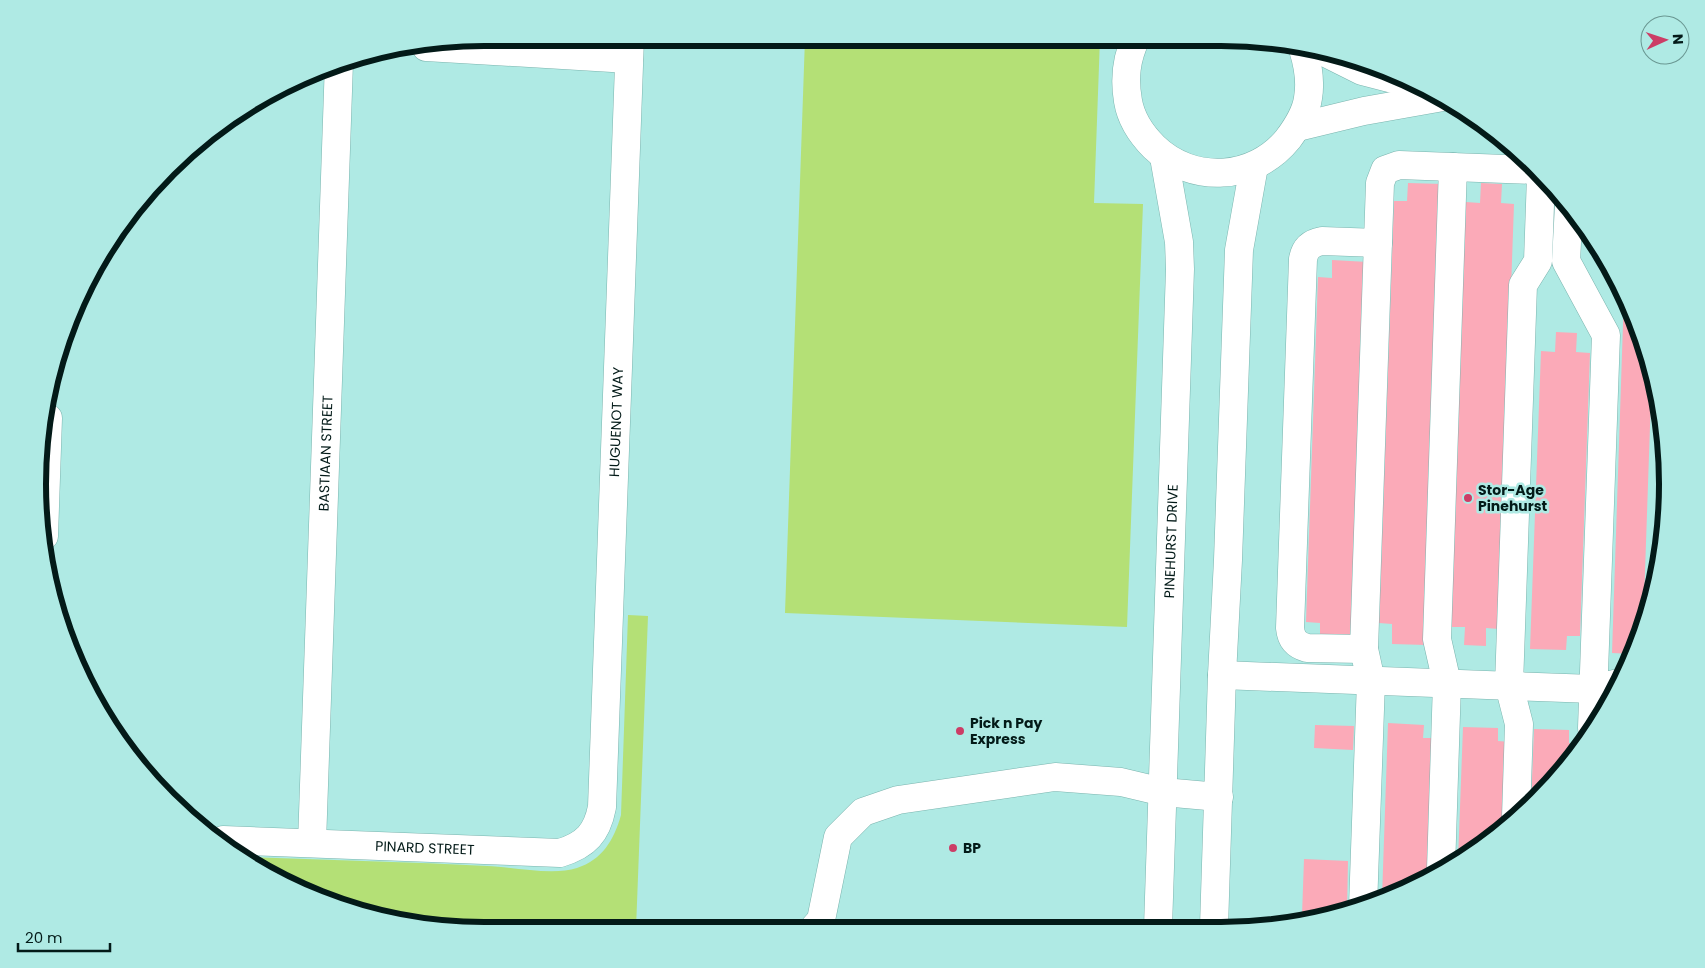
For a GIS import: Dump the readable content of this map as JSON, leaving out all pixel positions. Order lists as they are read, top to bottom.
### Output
{
  "streets": {
    "street": [
      "HUGUENOT WAY",
      "BASTIAAN STREET",
      "PINEHURST DRIVE",
      "PINARD STREET"
    ]
  },
  "crossings": [
    ["HUGUENOT WAY", "PINARD STREET"],
    ["BASTIAAN STREET", "PINARD STREET"]
  ],
  "places": ["Stor-Age Pinehurst", "Pick n Pay Express", "BP"],
  "scale_bar": "20 m",
  "north": "right"
}
